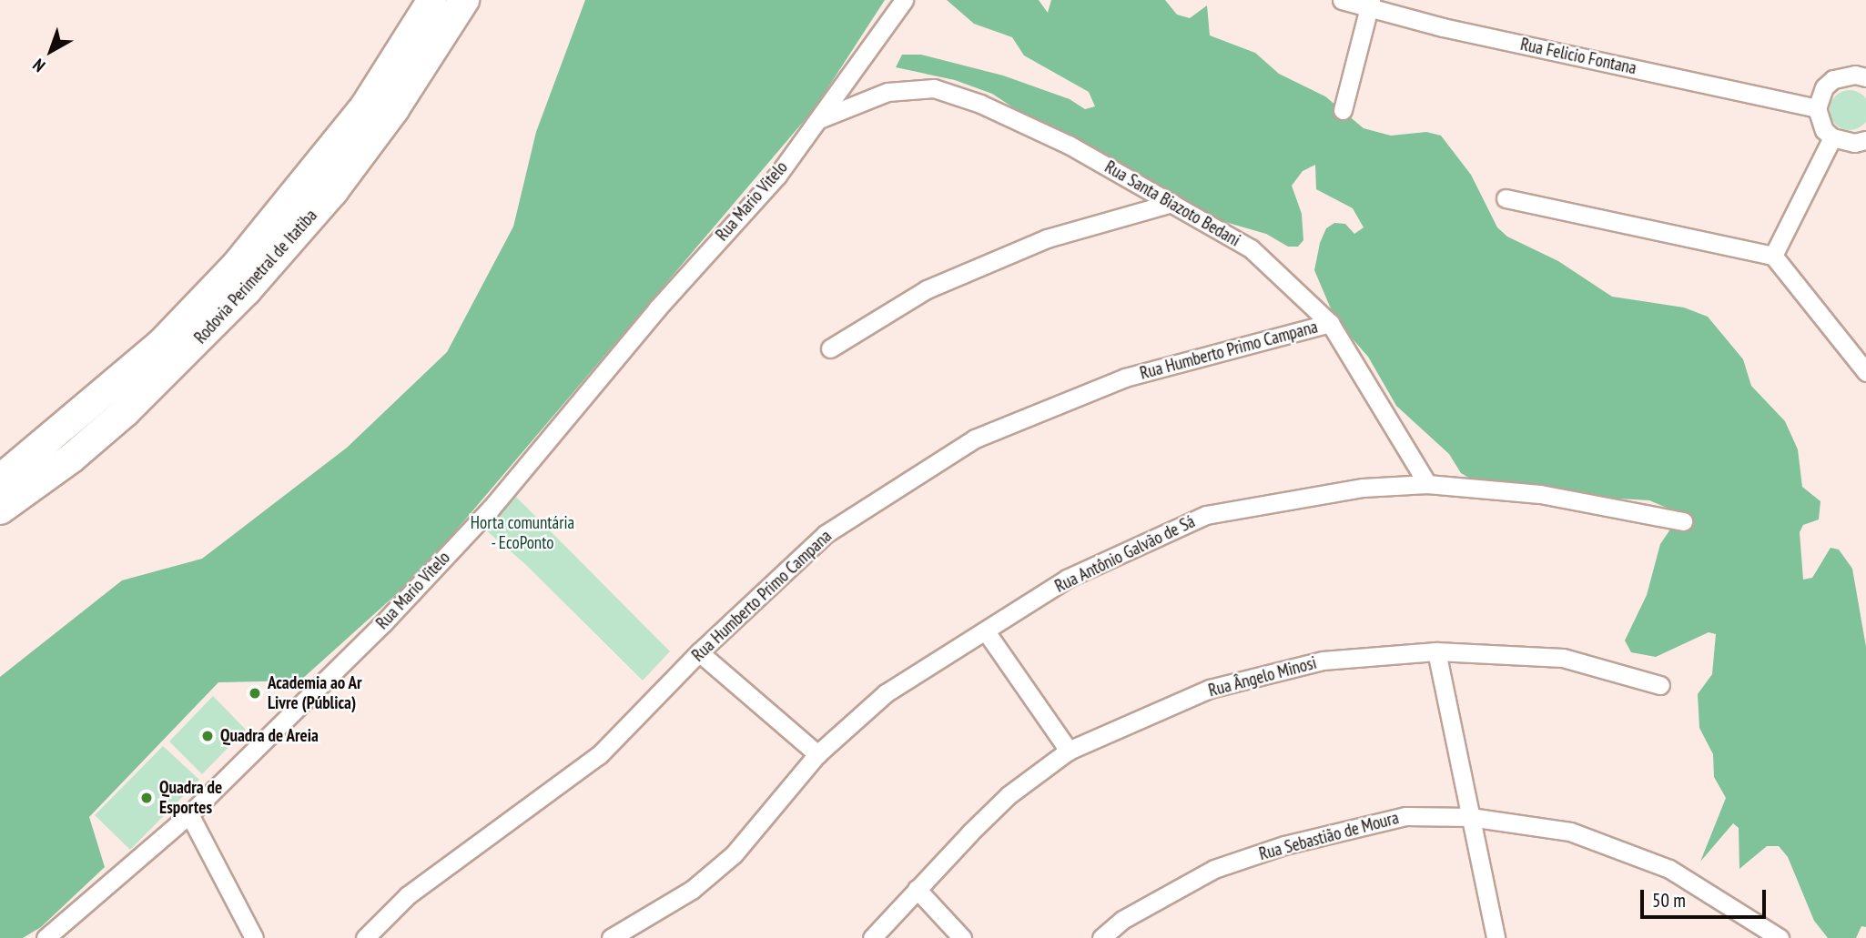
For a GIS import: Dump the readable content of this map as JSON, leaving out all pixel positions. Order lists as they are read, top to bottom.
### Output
{
  "streets": {
    "highway": ["Rodovia Perimetral de Itatiba"],
    "street": [
      "Rua Felicio Fontana",
      "Rua Mario Vitelo",
      "Rua Santa Biazoto Bedani",
      "Rua Humberto Primo Campana",
      "Rua Antônio Galvão de Sá",
      "Rua Ângelo Minosi",
      "Rua Sebastião de Moura"
    ]
  },
  "crossings": [
    ["Rua Mario Vitelo", "Rua Santa Biazoto Bedani"],
    ["Rua Santa Biazoto Bedani", "Rua Humberto Primo Campana"],
    ["Rua Santa Biazoto Bedani", "Rua Antônio Galvão de Sá"]
  ],
  "parks": ["Horta comuntária - EcoPonto"],
  "places": ["Academia ao Ar Livre (Pública)", "Quadra de Areia", "Quadra de Esportes"],
  "scale_bar": "50 m",
  "north": "bottom left"
}
